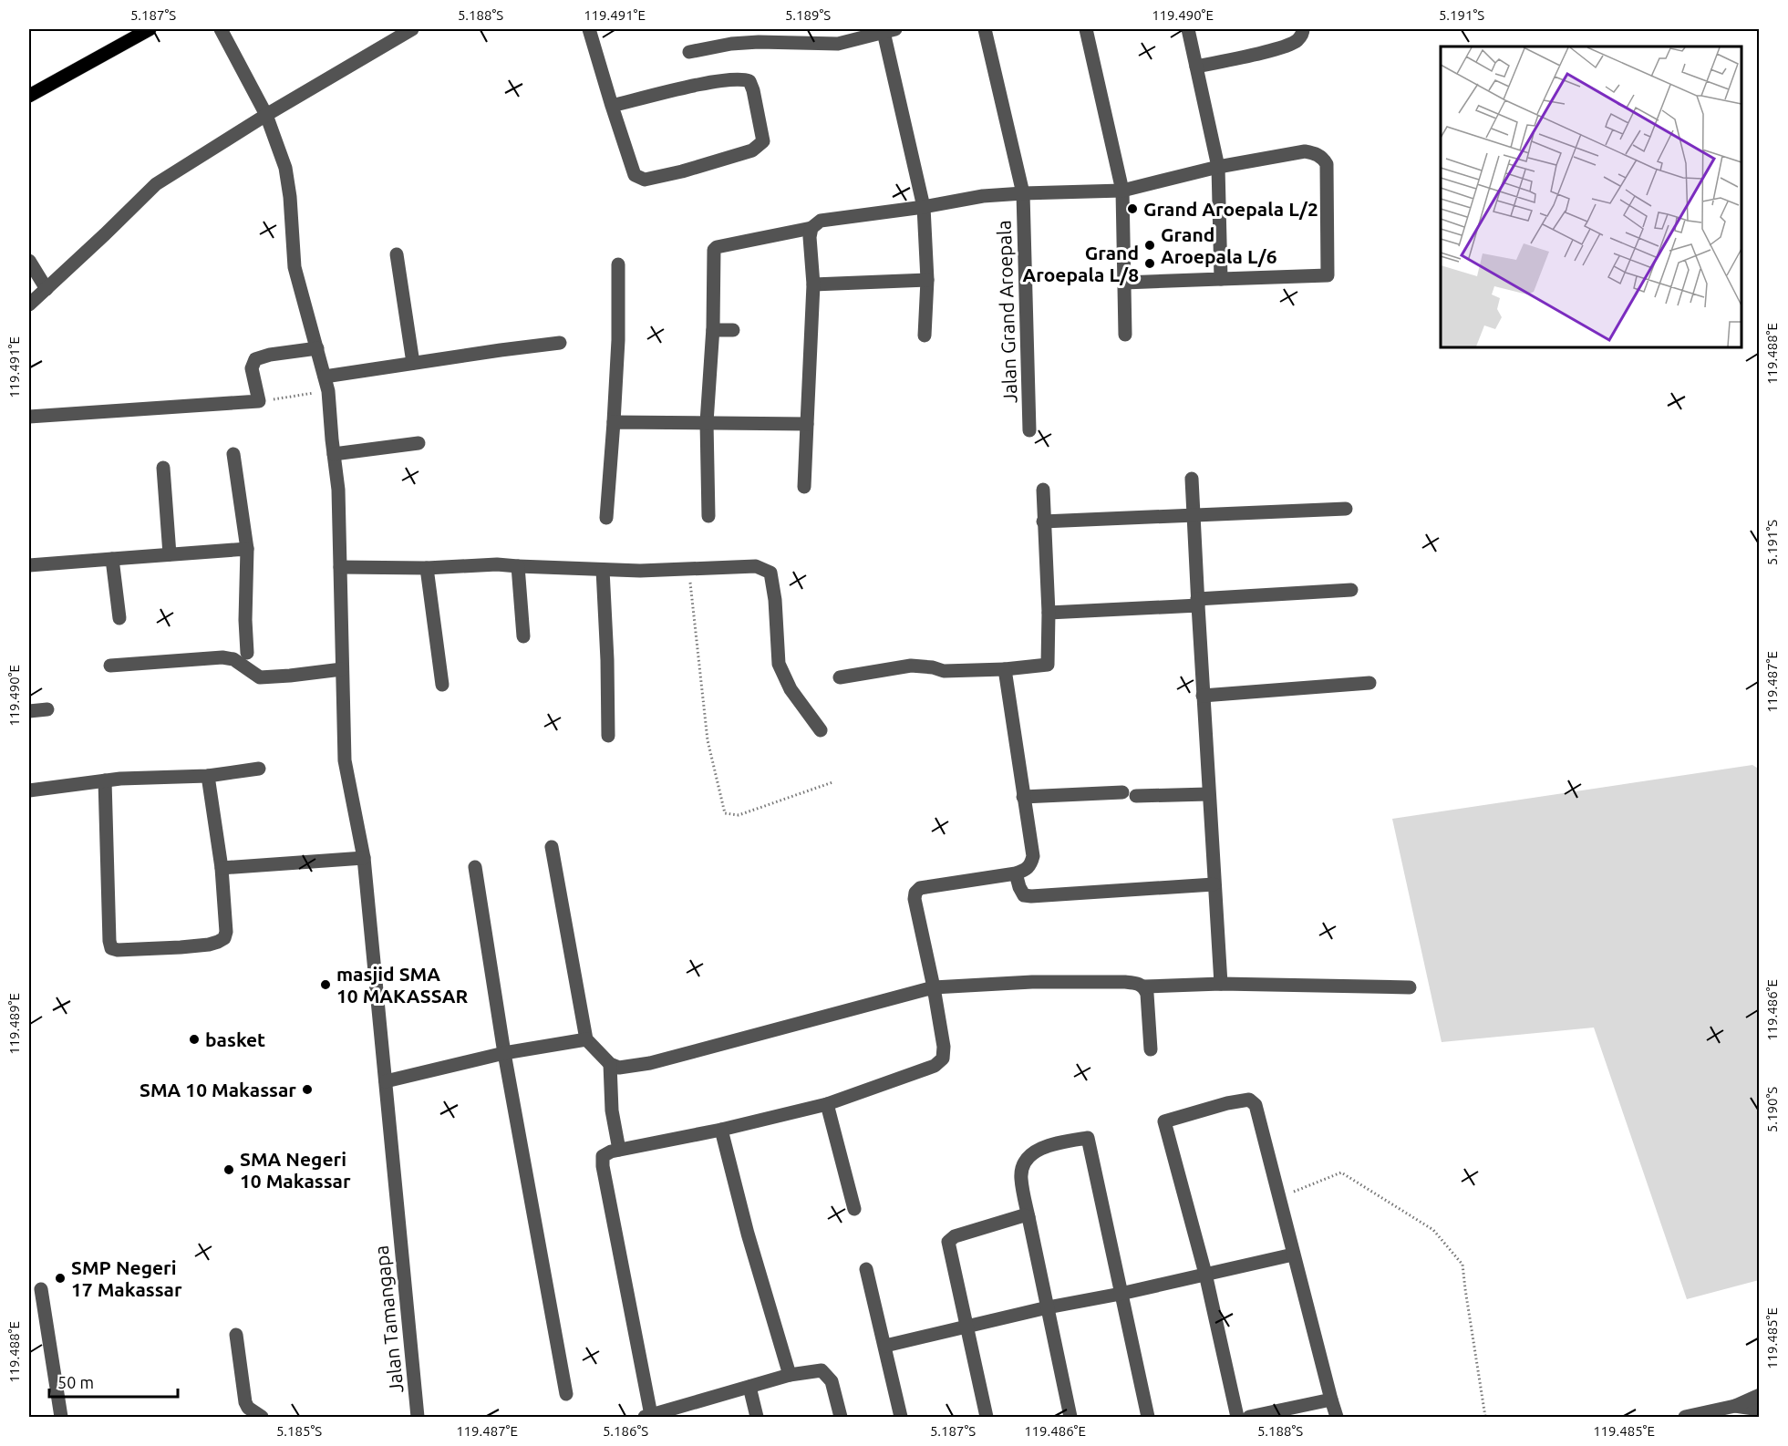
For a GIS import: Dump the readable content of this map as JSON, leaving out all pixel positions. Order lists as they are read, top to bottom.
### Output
{
  "streets": {
    "street": ["Jalan Grand Aroepala", "Jalan Tamangapa"]
  },
  "places": [
    "Grand Aroepala L/2",
    "Grand Aroepala L/6",
    "Grand Aroepala L/8",
    "masjid SMA 10 MAKASSAR",
    "basket",
    "SMA 10 Makassar",
    "SMA Negeri 10 Makassar",
    "SMP Negeri 17 Makassar"
  ],
  "scale_bar": "50 m",
  "coordinates": [
    "5.187°S",
    "5.188°S",
    "119.491°E",
    "5.189°S",
    "119.490°E",
    "5.191°S",
    "119.488°E",
    "119.487°E",
    "119.486°E",
    "119.489°E",
    "5.190°S",
    "119.485°E",
    "5.185°S",
    "5.186°S"
  ]
}
